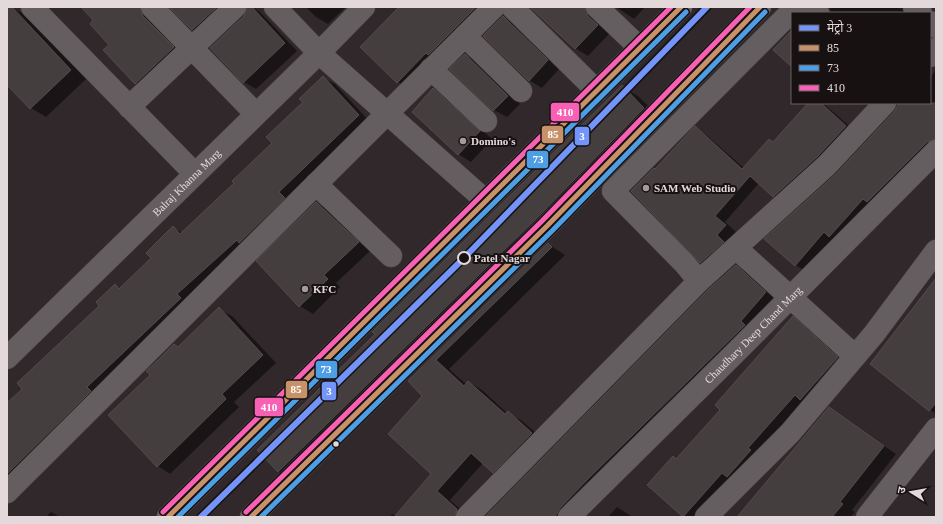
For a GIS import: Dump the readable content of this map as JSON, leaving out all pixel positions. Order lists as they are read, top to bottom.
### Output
{
  "streets": {
    "street": ["Balraj Khanna Marg", "Chaudhary Deep Chand Marg"]
  },
  "places": [
    "Domino's",
    "SAM Web Studio",
    "Patel Nagar",
    "KFC"
  ],
  "lines": [
    "metro line 3",
    "transit line 85",
    "transit line 410",
    "transit line 73"
  ],
  "legend": [
    "मेट्रो 3",
    "85",
    "73",
    "410"
  ],
  "north": "left"
}
